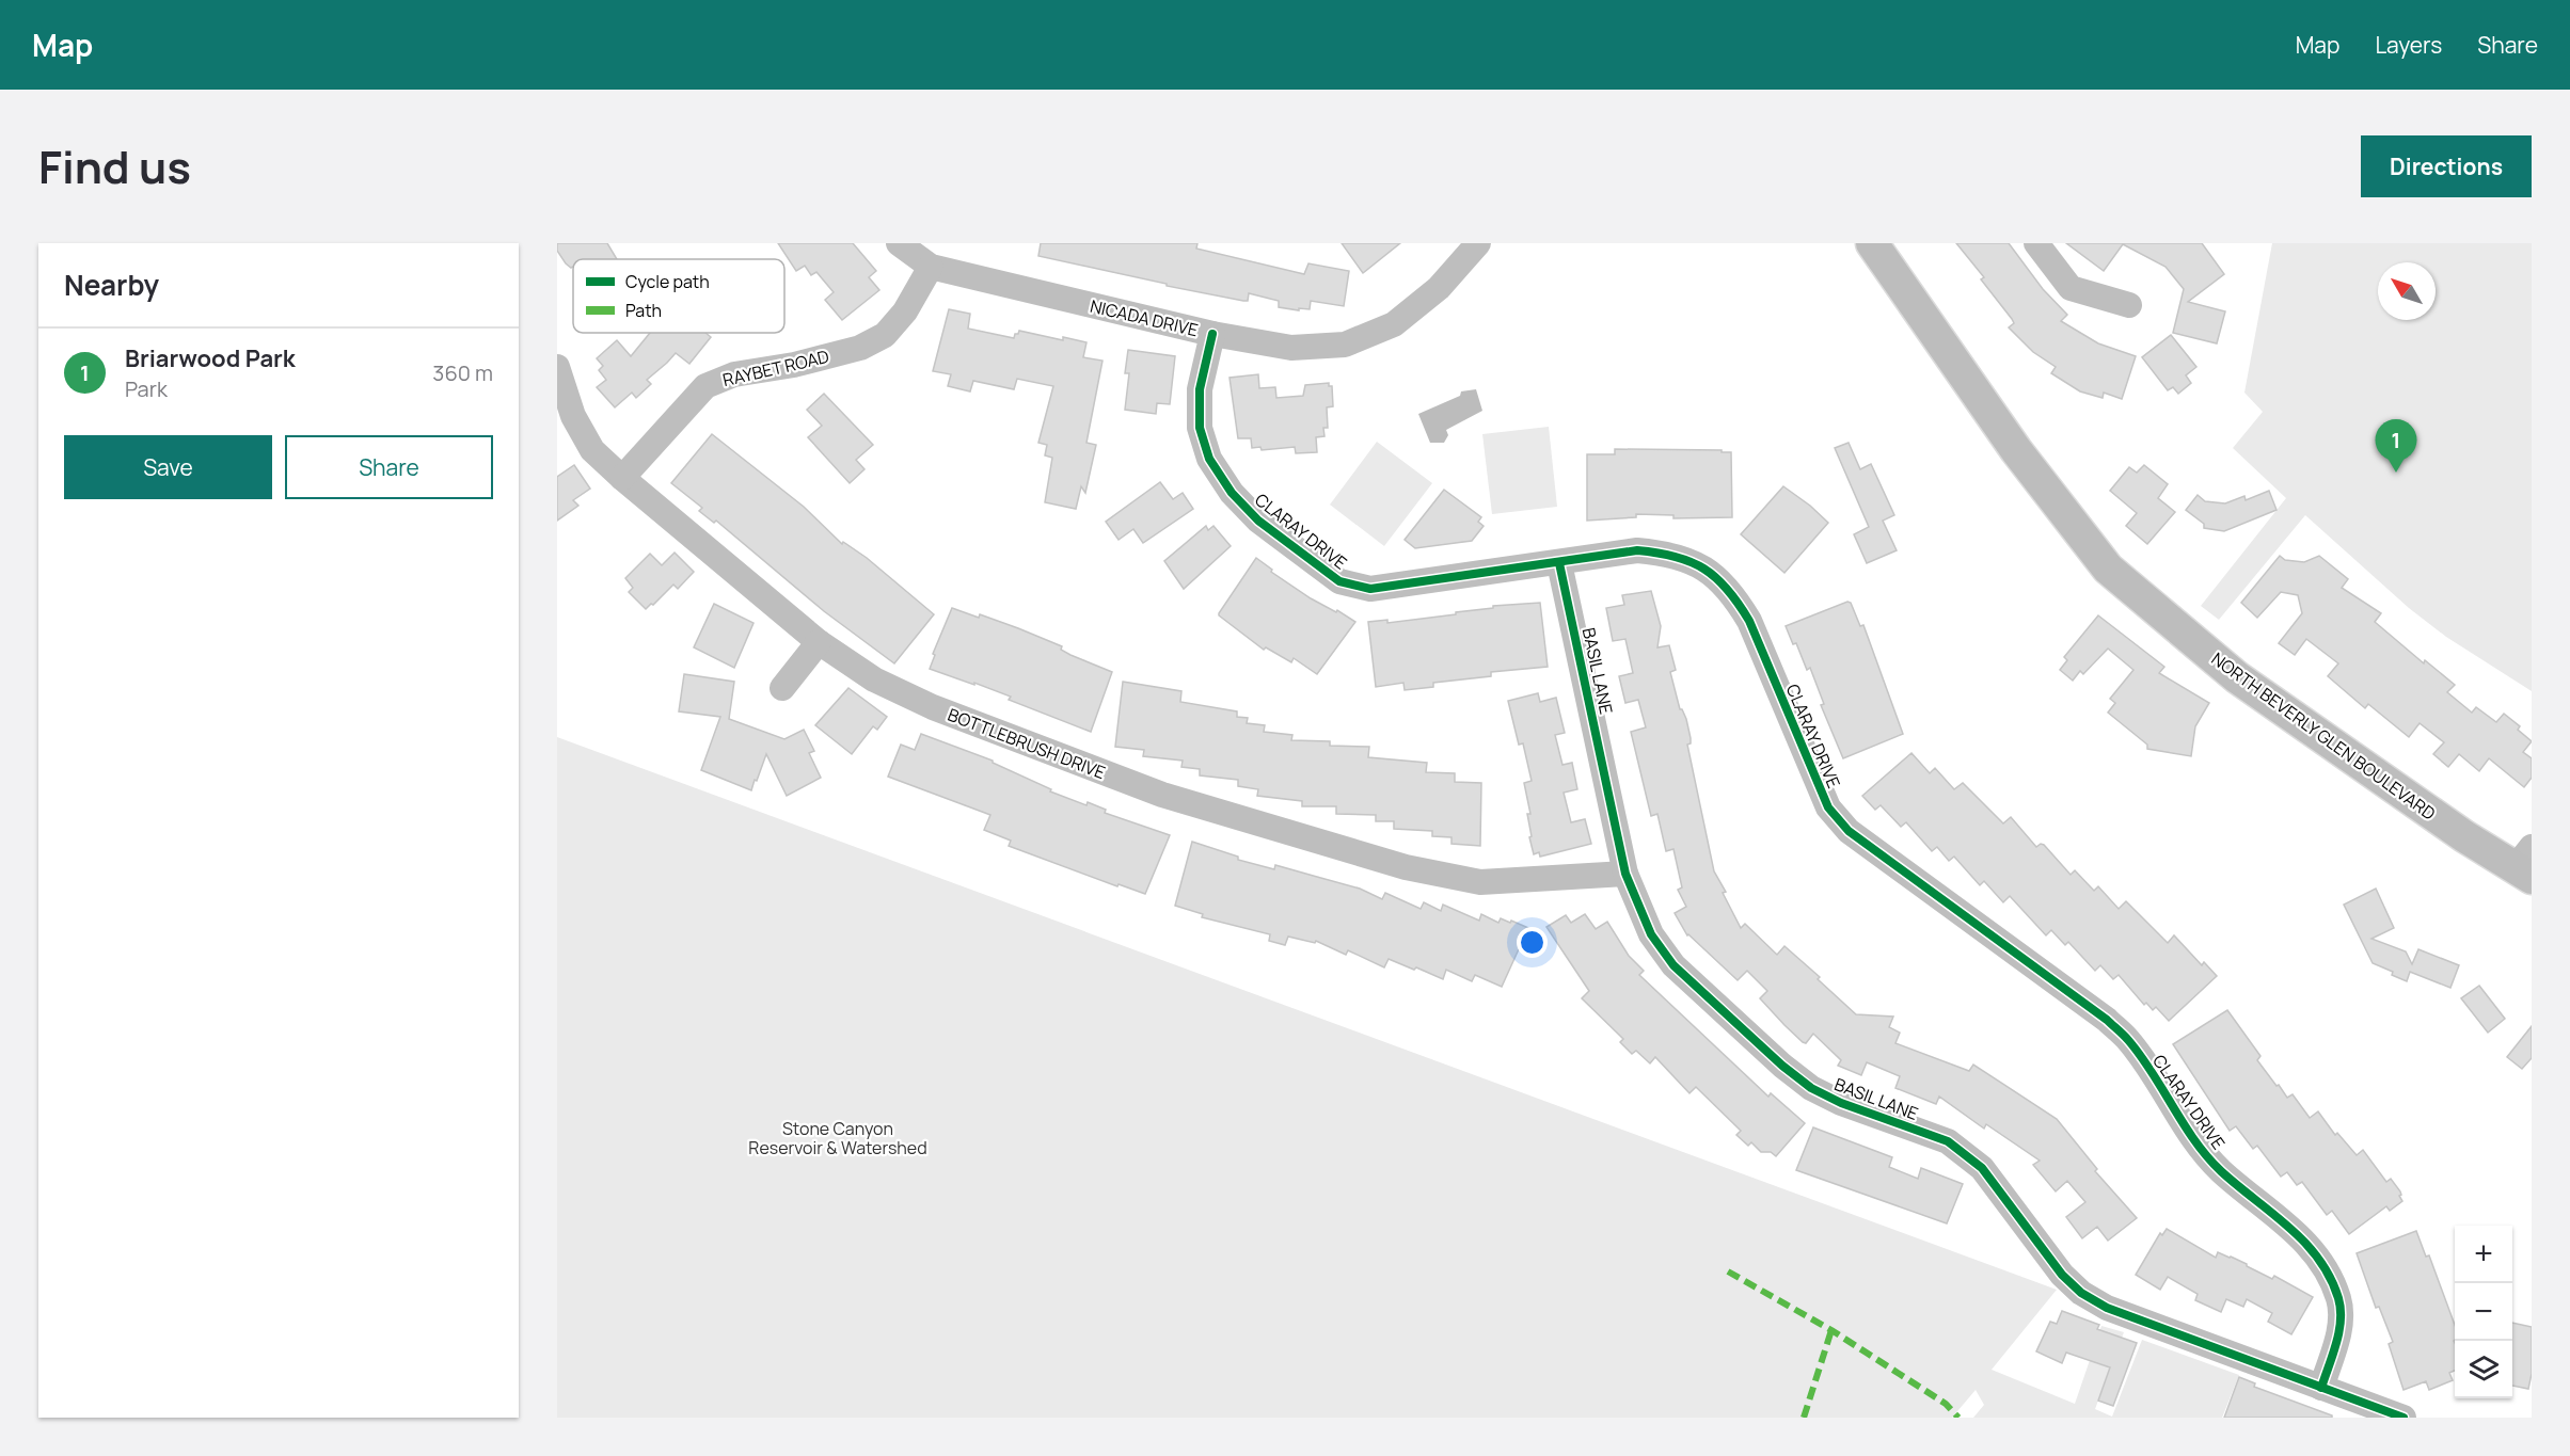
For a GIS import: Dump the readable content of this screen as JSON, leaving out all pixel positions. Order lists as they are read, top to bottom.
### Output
{
  "streets": {
    "main road": ["NORTH BEVERLY GLEN BOULEVARD"],
    "street": [
      "NICADA DRIVE",
      "RAYBET ROAD",
      "CLARAY DRIVE",
      "BASIL LANE",
      "BOTTLEBRUSH DRIVE"
    ]
  },
  "crossings": [
    ["NICADA DRIVE", "RAYBET ROAD"],
    ["NICADA DRIVE", "CLARAY DRIVE"],
    ["RAYBET ROAD", "BOTTLEBRUSH DRIVE"],
    ["CLARAY DRIVE", "BASIL LANE"],
    ["BASIL LANE", "BOTTLEBRUSH DRIVE"]
  ],
  "parks": ["Stone Canyon Reservoir & Watershed"],
  "legend": ["Cycle path", "Path"],
  "north": "top left",
  "page": {
    "header": "Map",
    "nav": ["Map", "Layers", "Share"],
    "title": "Find us",
    "buttons": [
      "Directions",
      ["Save", "Share"]
    ],
    "heading": "Nearby",
    "list": [
      {
        "mark": "1",
        "name": "Briarwood Park",
        "note": "Park",
        "value": "360 m"
      }
    ],
    "pins": "1",
    "map_buttons": ["+", "−"]
  }
}
